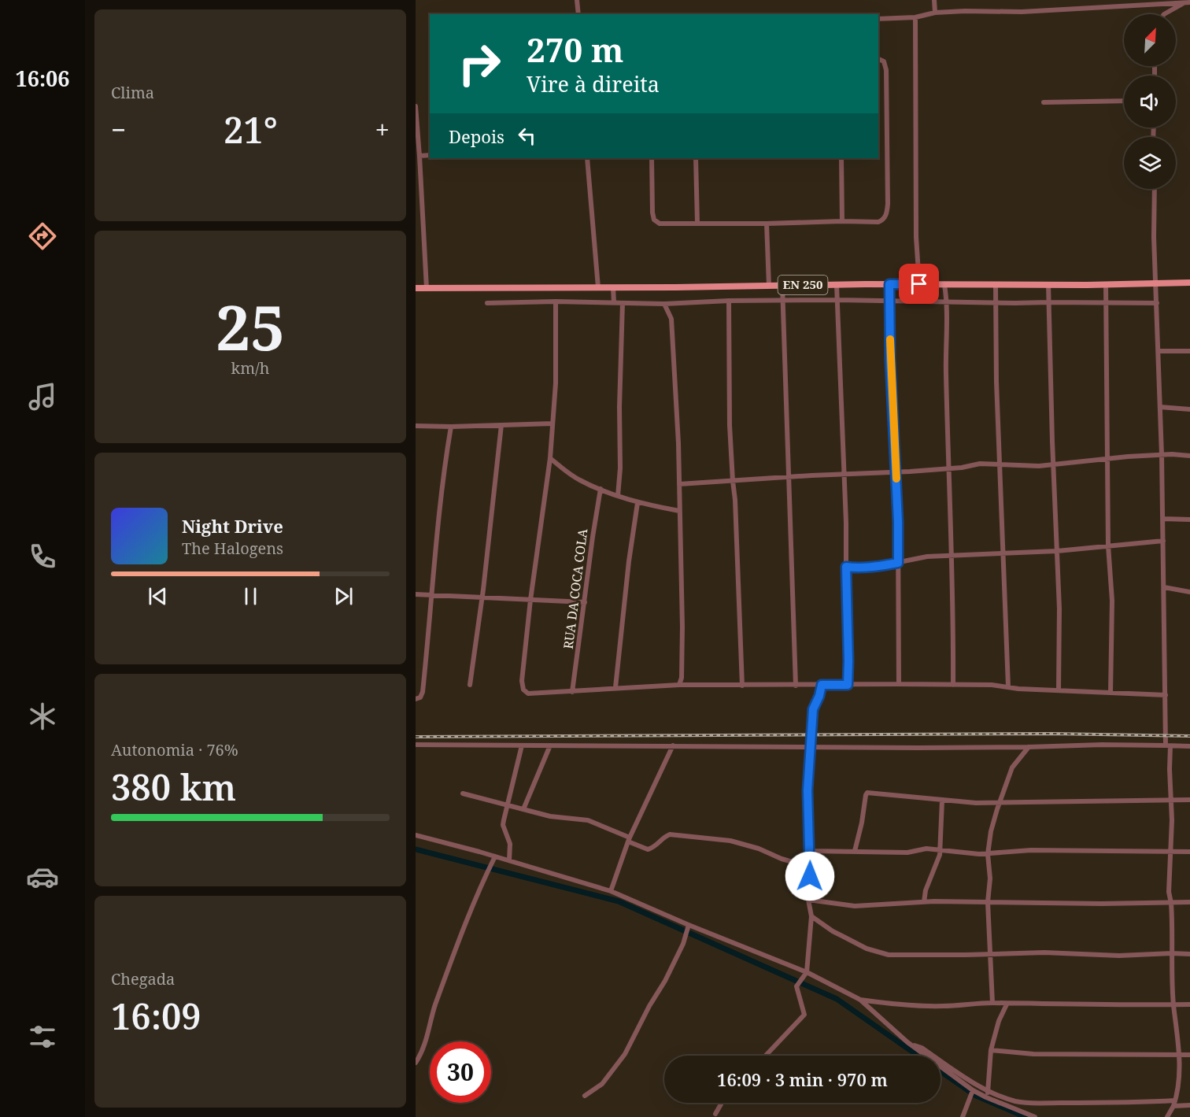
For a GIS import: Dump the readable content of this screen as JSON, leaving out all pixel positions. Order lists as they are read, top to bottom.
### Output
{
  "streets": {
    "main road": ["EN 250"],
    "street": ["RUA DA COCA COLA"]
  },
  "north": "top right",
  "page": {
    "tabs": "16:06",
    "tile": [
      "Clima",
      ["25", "km/h"],
      ["Autonomia · 76%", "380 km"],
      ["Chegada", "16:09"]
    ],
    "turn": ["270 m", "Vire à direita"],
    "heat": ["−", "21°", "+"],
    "then": "Depois",
    "song": ["Night Drive", "The Halogens"],
    "limit": "30",
    "trip": "16:09 · 3 min · 970 m"
  }
}
